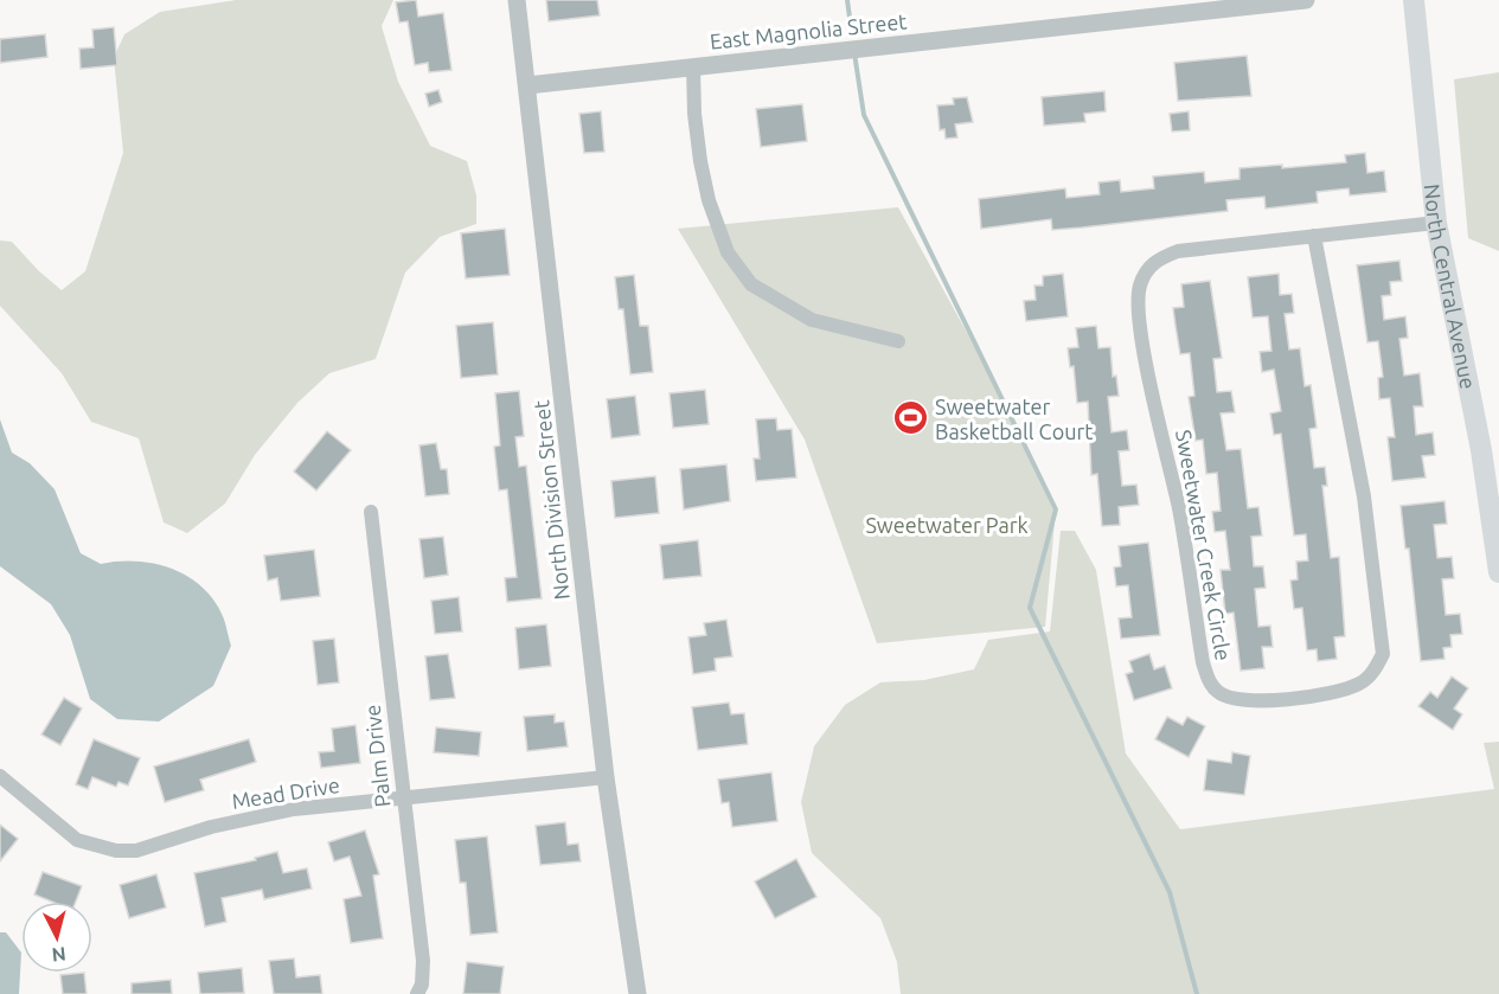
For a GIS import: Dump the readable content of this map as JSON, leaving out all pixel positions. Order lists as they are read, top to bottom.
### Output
{
  "streets": {
    "main road": ["North Central Avenue"],
    "street": [
      "East Magnolia Street",
      "North Division Street",
      "Sweetwater Creek Circle",
      "Palm Drive",
      "Mead Drive"
    ]
  },
  "crossings": [
    ["East Magnolia Street", "North Division Street"],
    ["North Central Avenue", "Sweetwater Creek Circle"],
    ["North Division Street", "Mead Drive"],
    ["Palm Drive", "Mead Drive"]
  ],
  "parks": ["Sweetwater Park"],
  "places": {
    "sports": ["Sweetwater Basketball Court"]
  },
  "north": "bottom"
}
